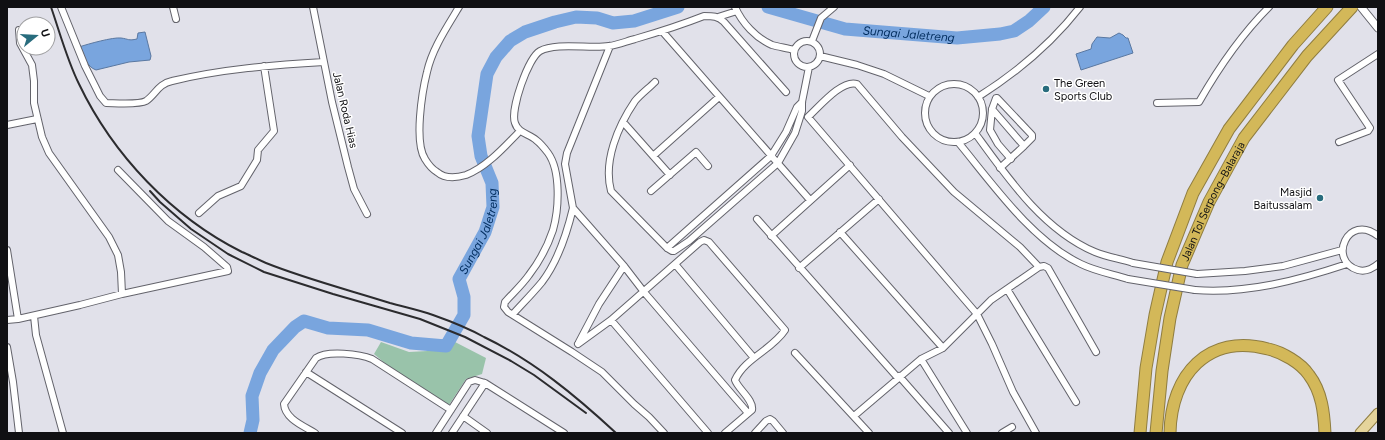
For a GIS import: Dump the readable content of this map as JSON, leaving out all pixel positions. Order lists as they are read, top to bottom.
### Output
{
  "streets": {
    "highway": ["Jalan Tol Serpong–Balaraja"],
    "street": ["Jalan Roda Hias"]
  },
  "water": ["Sungai Jaletreng"],
  "places": ["The Green Sports Club", "Masjid Baitussalam"],
  "north": "right"
}
